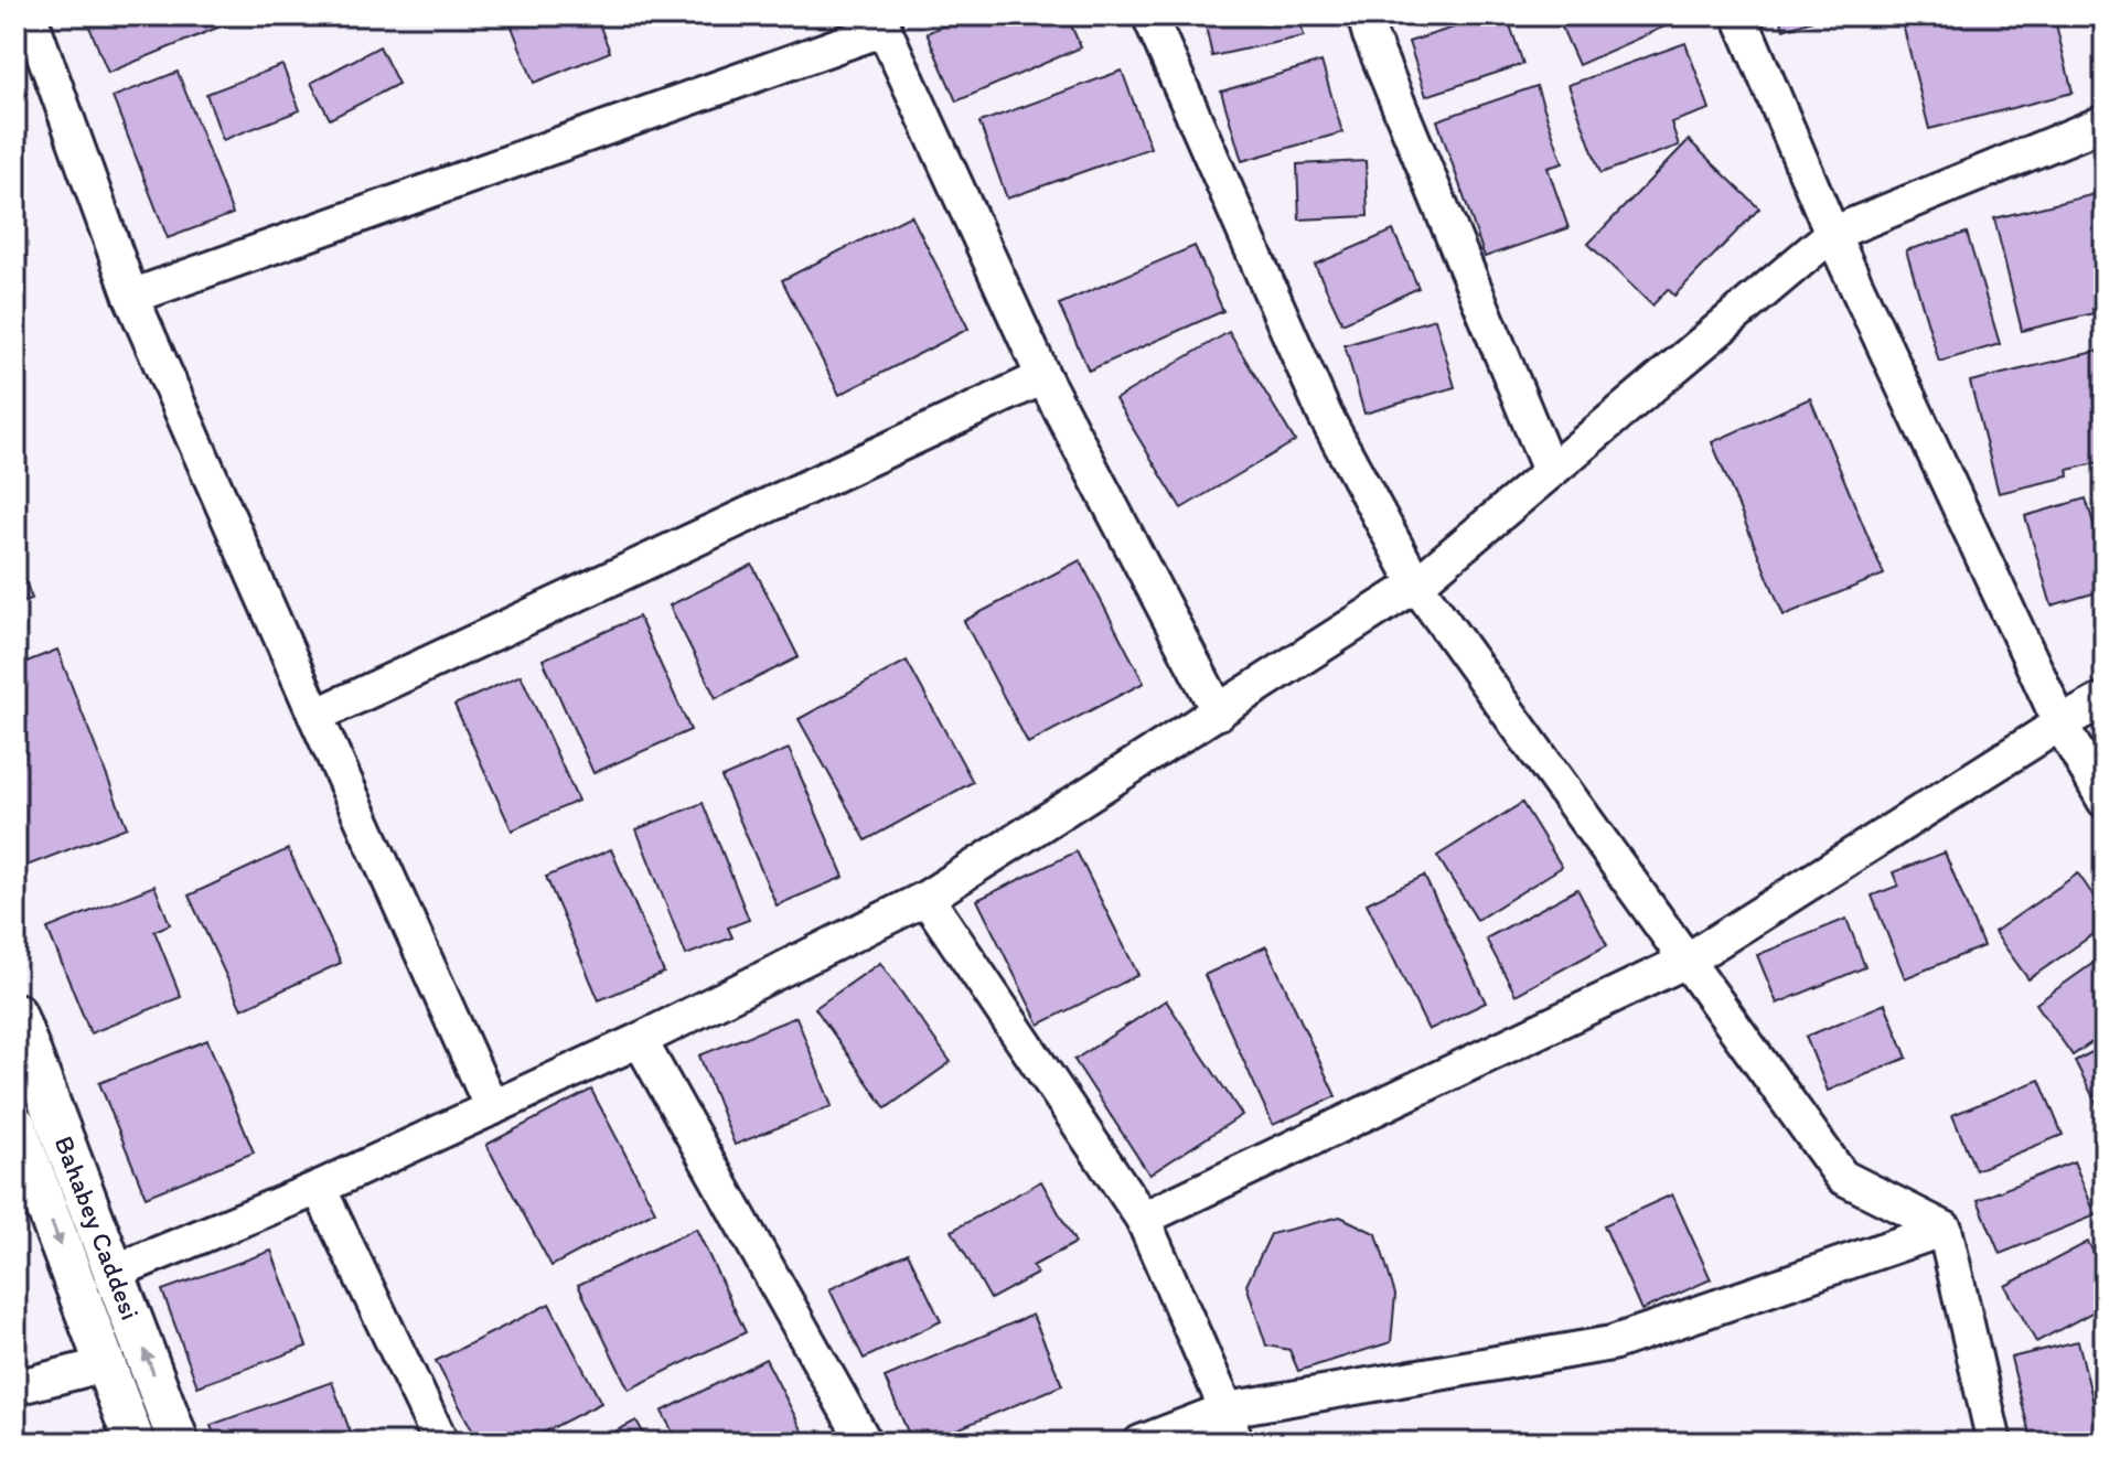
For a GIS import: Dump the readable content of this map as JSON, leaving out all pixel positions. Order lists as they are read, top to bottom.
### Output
{
  "streets": {
    "street": ["Bahabey Caddesi"]
  }
}
